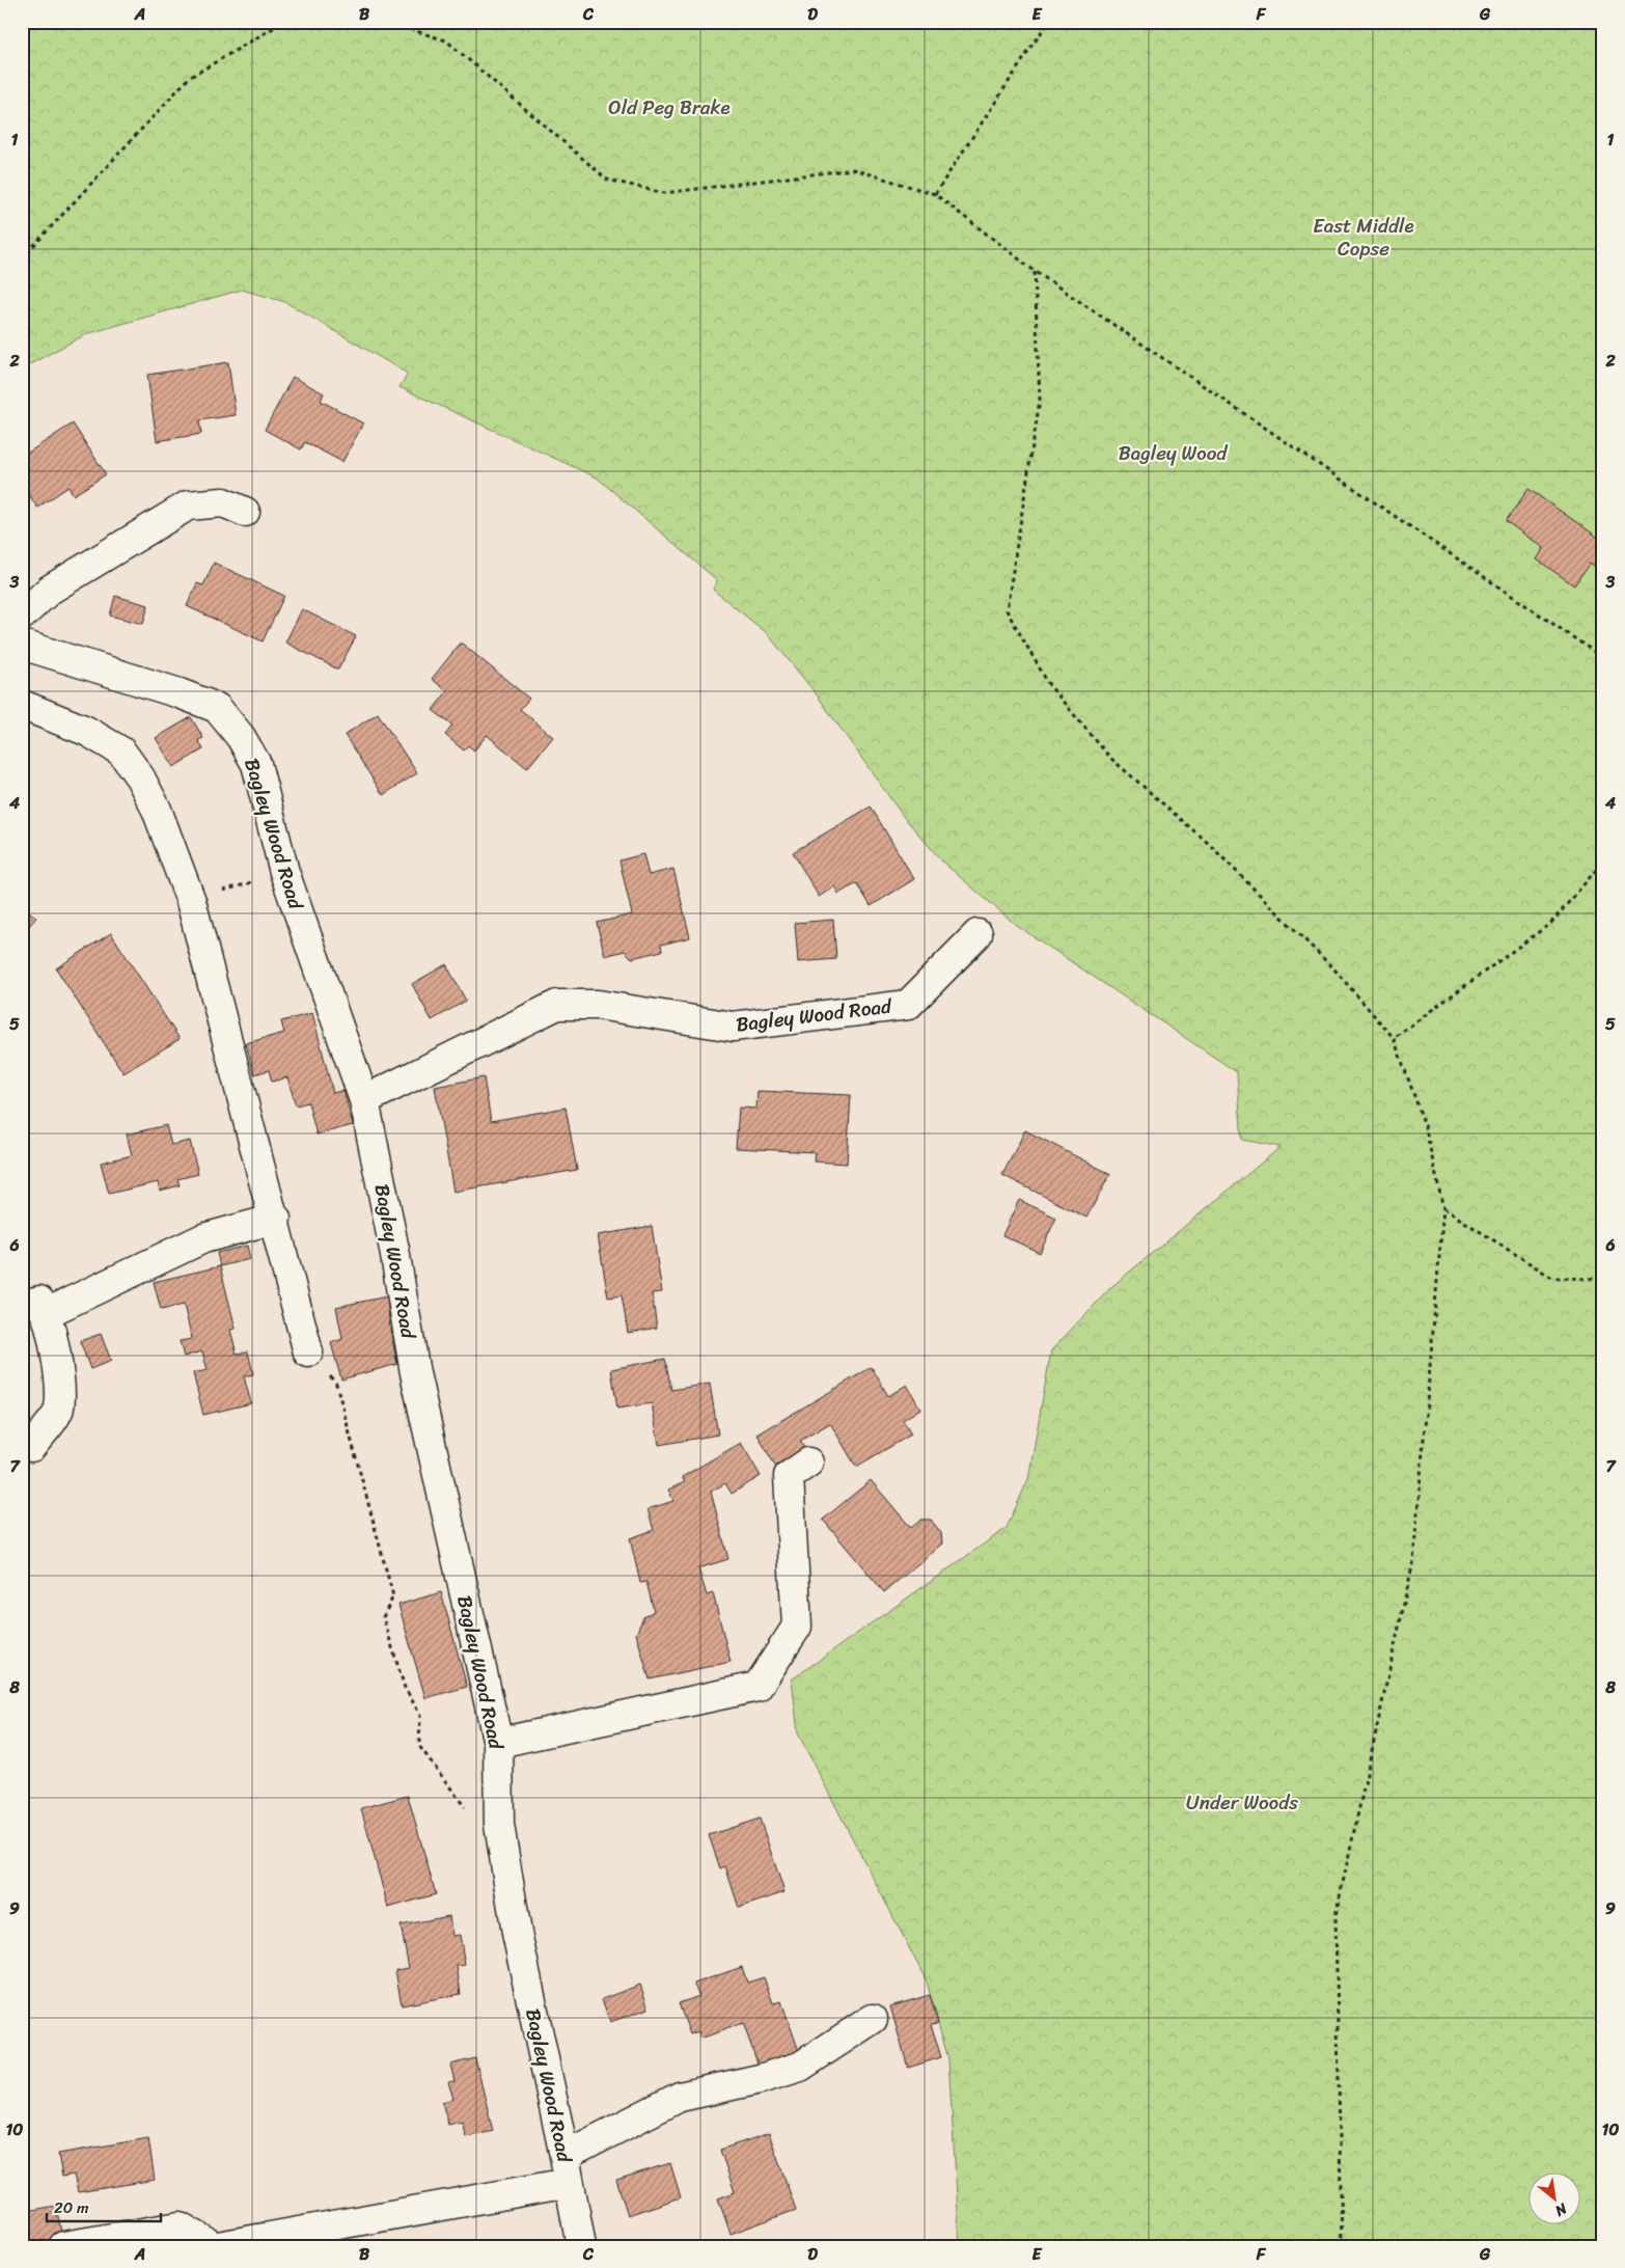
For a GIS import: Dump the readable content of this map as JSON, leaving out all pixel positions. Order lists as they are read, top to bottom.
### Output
{
  "streets": {
    "street": ["Bagley Wood Road"]
  },
  "parks": [
    "Old Peg Brake",
    "East Middle Copse",
    "Bagley Wood",
    "Under Woods"
  ],
  "scale_bar": "20 m",
  "north": "bottom right",
  "grid": {
    "columns": [
      "A",
      "B",
      "C",
      "D",
      "E",
      "F",
      "G"
    ],
    "rows": [
      "1",
      "2",
      "3",
      "4",
      "5",
      "6",
      "7",
      "8",
      "9",
      "10"
    ]
  }
}
